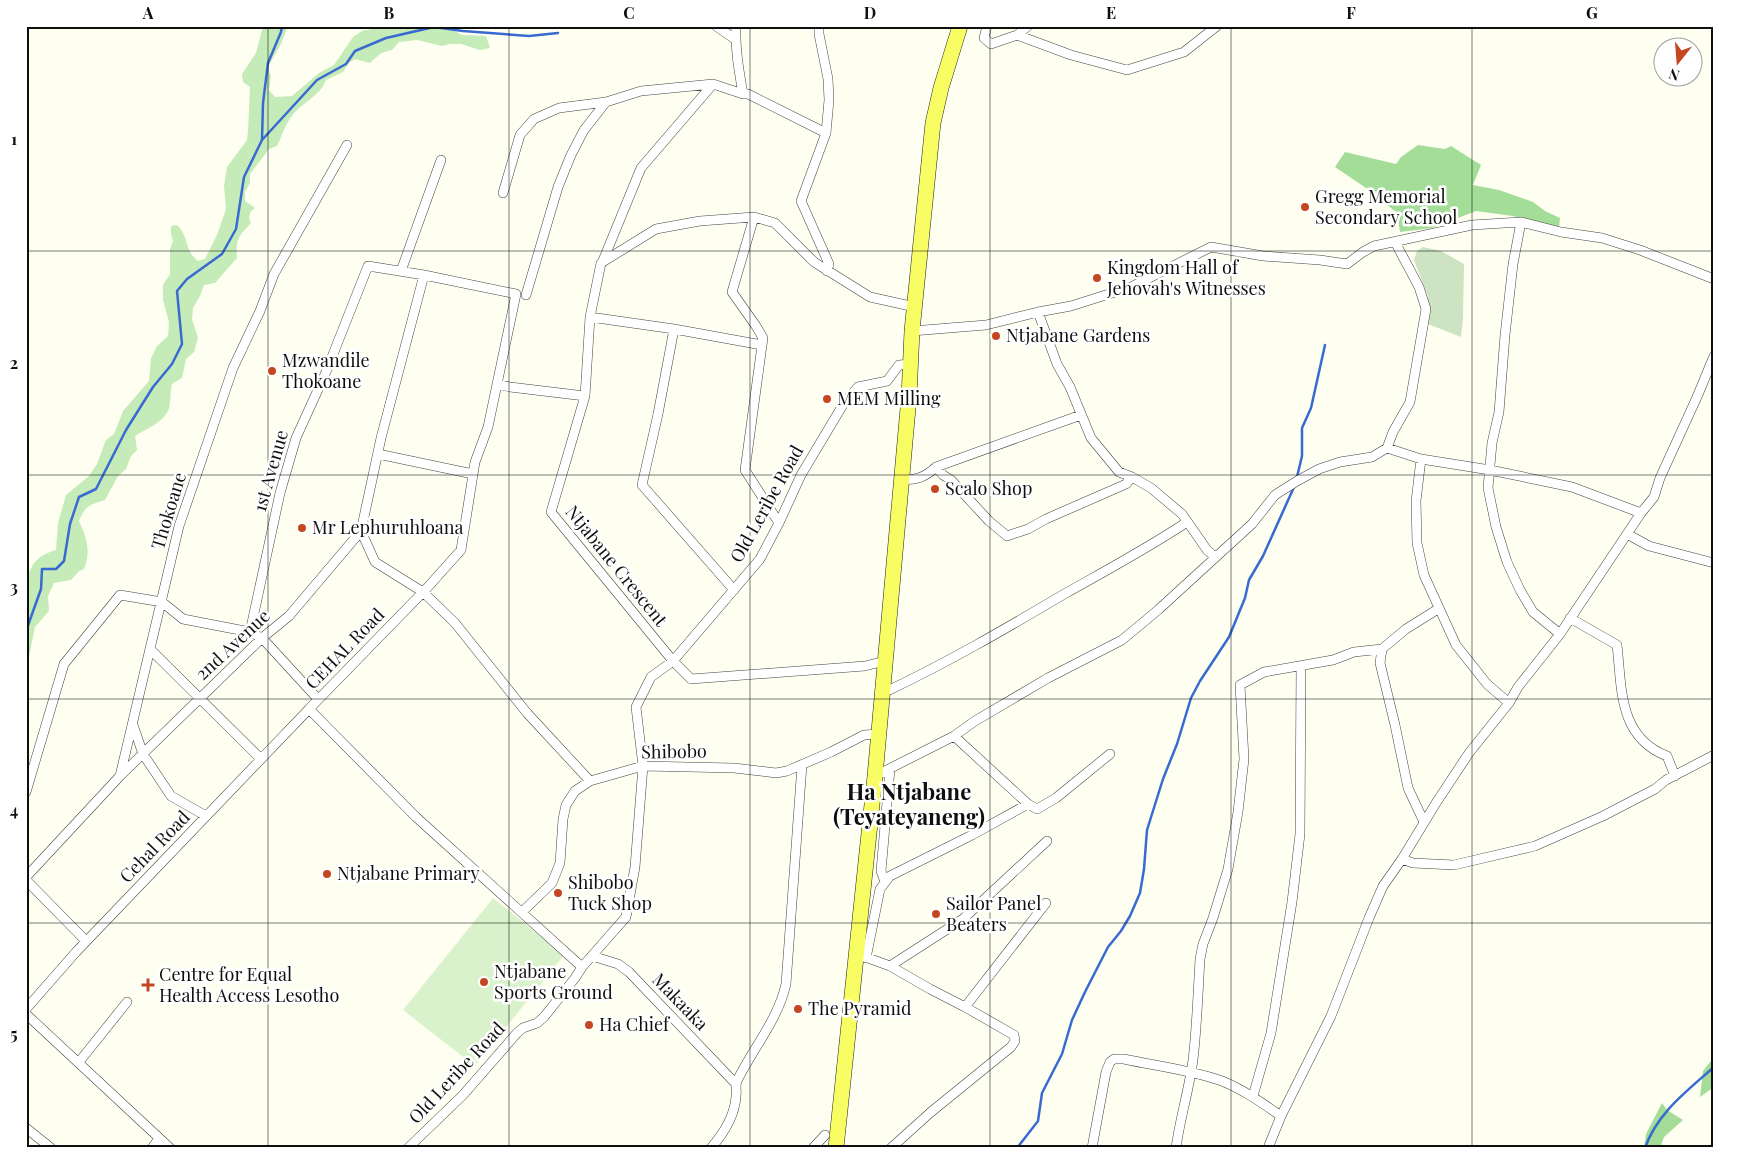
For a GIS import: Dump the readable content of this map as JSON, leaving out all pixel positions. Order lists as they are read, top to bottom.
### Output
{
  "streets": {
    "street": [
      "1st Avenue",
      "Old Leribe Road",
      "Thokoane",
      "Ntjabane Crescent",
      "2nd Avenue",
      "CEHAL Road",
      "Shibobo",
      "Cehal Road",
      "Makaaka"
    ]
  },
  "crossings": [
    ["1st Avenue", "2nd Avenue"],
    ["1st Avenue", "CEHAL Road"],
    ["Old Leribe Road", "Ntjabane Crescent"],
    ["Old Leribe Road", "CEHAL Road"],
    ["Old Leribe Road", "Shibobo"],
    ["Old Leribe Road", "Makaaka"],
    ["Thokoane", "2nd Avenue"],
    ["Thokoane", "Cehal Road"],
    ["CEHAL Road", "Shibobo"],
    ["CEHAL Road", "Cehal Road"]
  ],
  "districts": ["Ha Ntjabane (Teyateyaneng)"],
  "places": {
    "other": [
      "Gregg Memorial Secondary School",
      "Kingdom Hall of Jehovah's Witnesses",
      "Ntjabane Gardens",
      "Mzwandile Thokoane",
      "MEM Milling",
      "Scalo Shop",
      "Mr Lephuruhloana",
      "Ntjabane Primary",
      "Shibobo Tuck Shop",
      "Sailor Panel Beaters",
      "Ntjabane Sports Ground",
      "The Pyramid",
      "Ha Chief"
    ],
    "health": ["Centre for Equal Health Access Lesotho"]
  },
  "north": "bottom",
  "grid": {
    "columns": [
      "A",
      "B",
      "C",
      "D",
      "E",
      "F",
      "G"
    ],
    "rows": [
      "1",
      "2",
      "3",
      "4",
      "5"
    ]
  }
}
